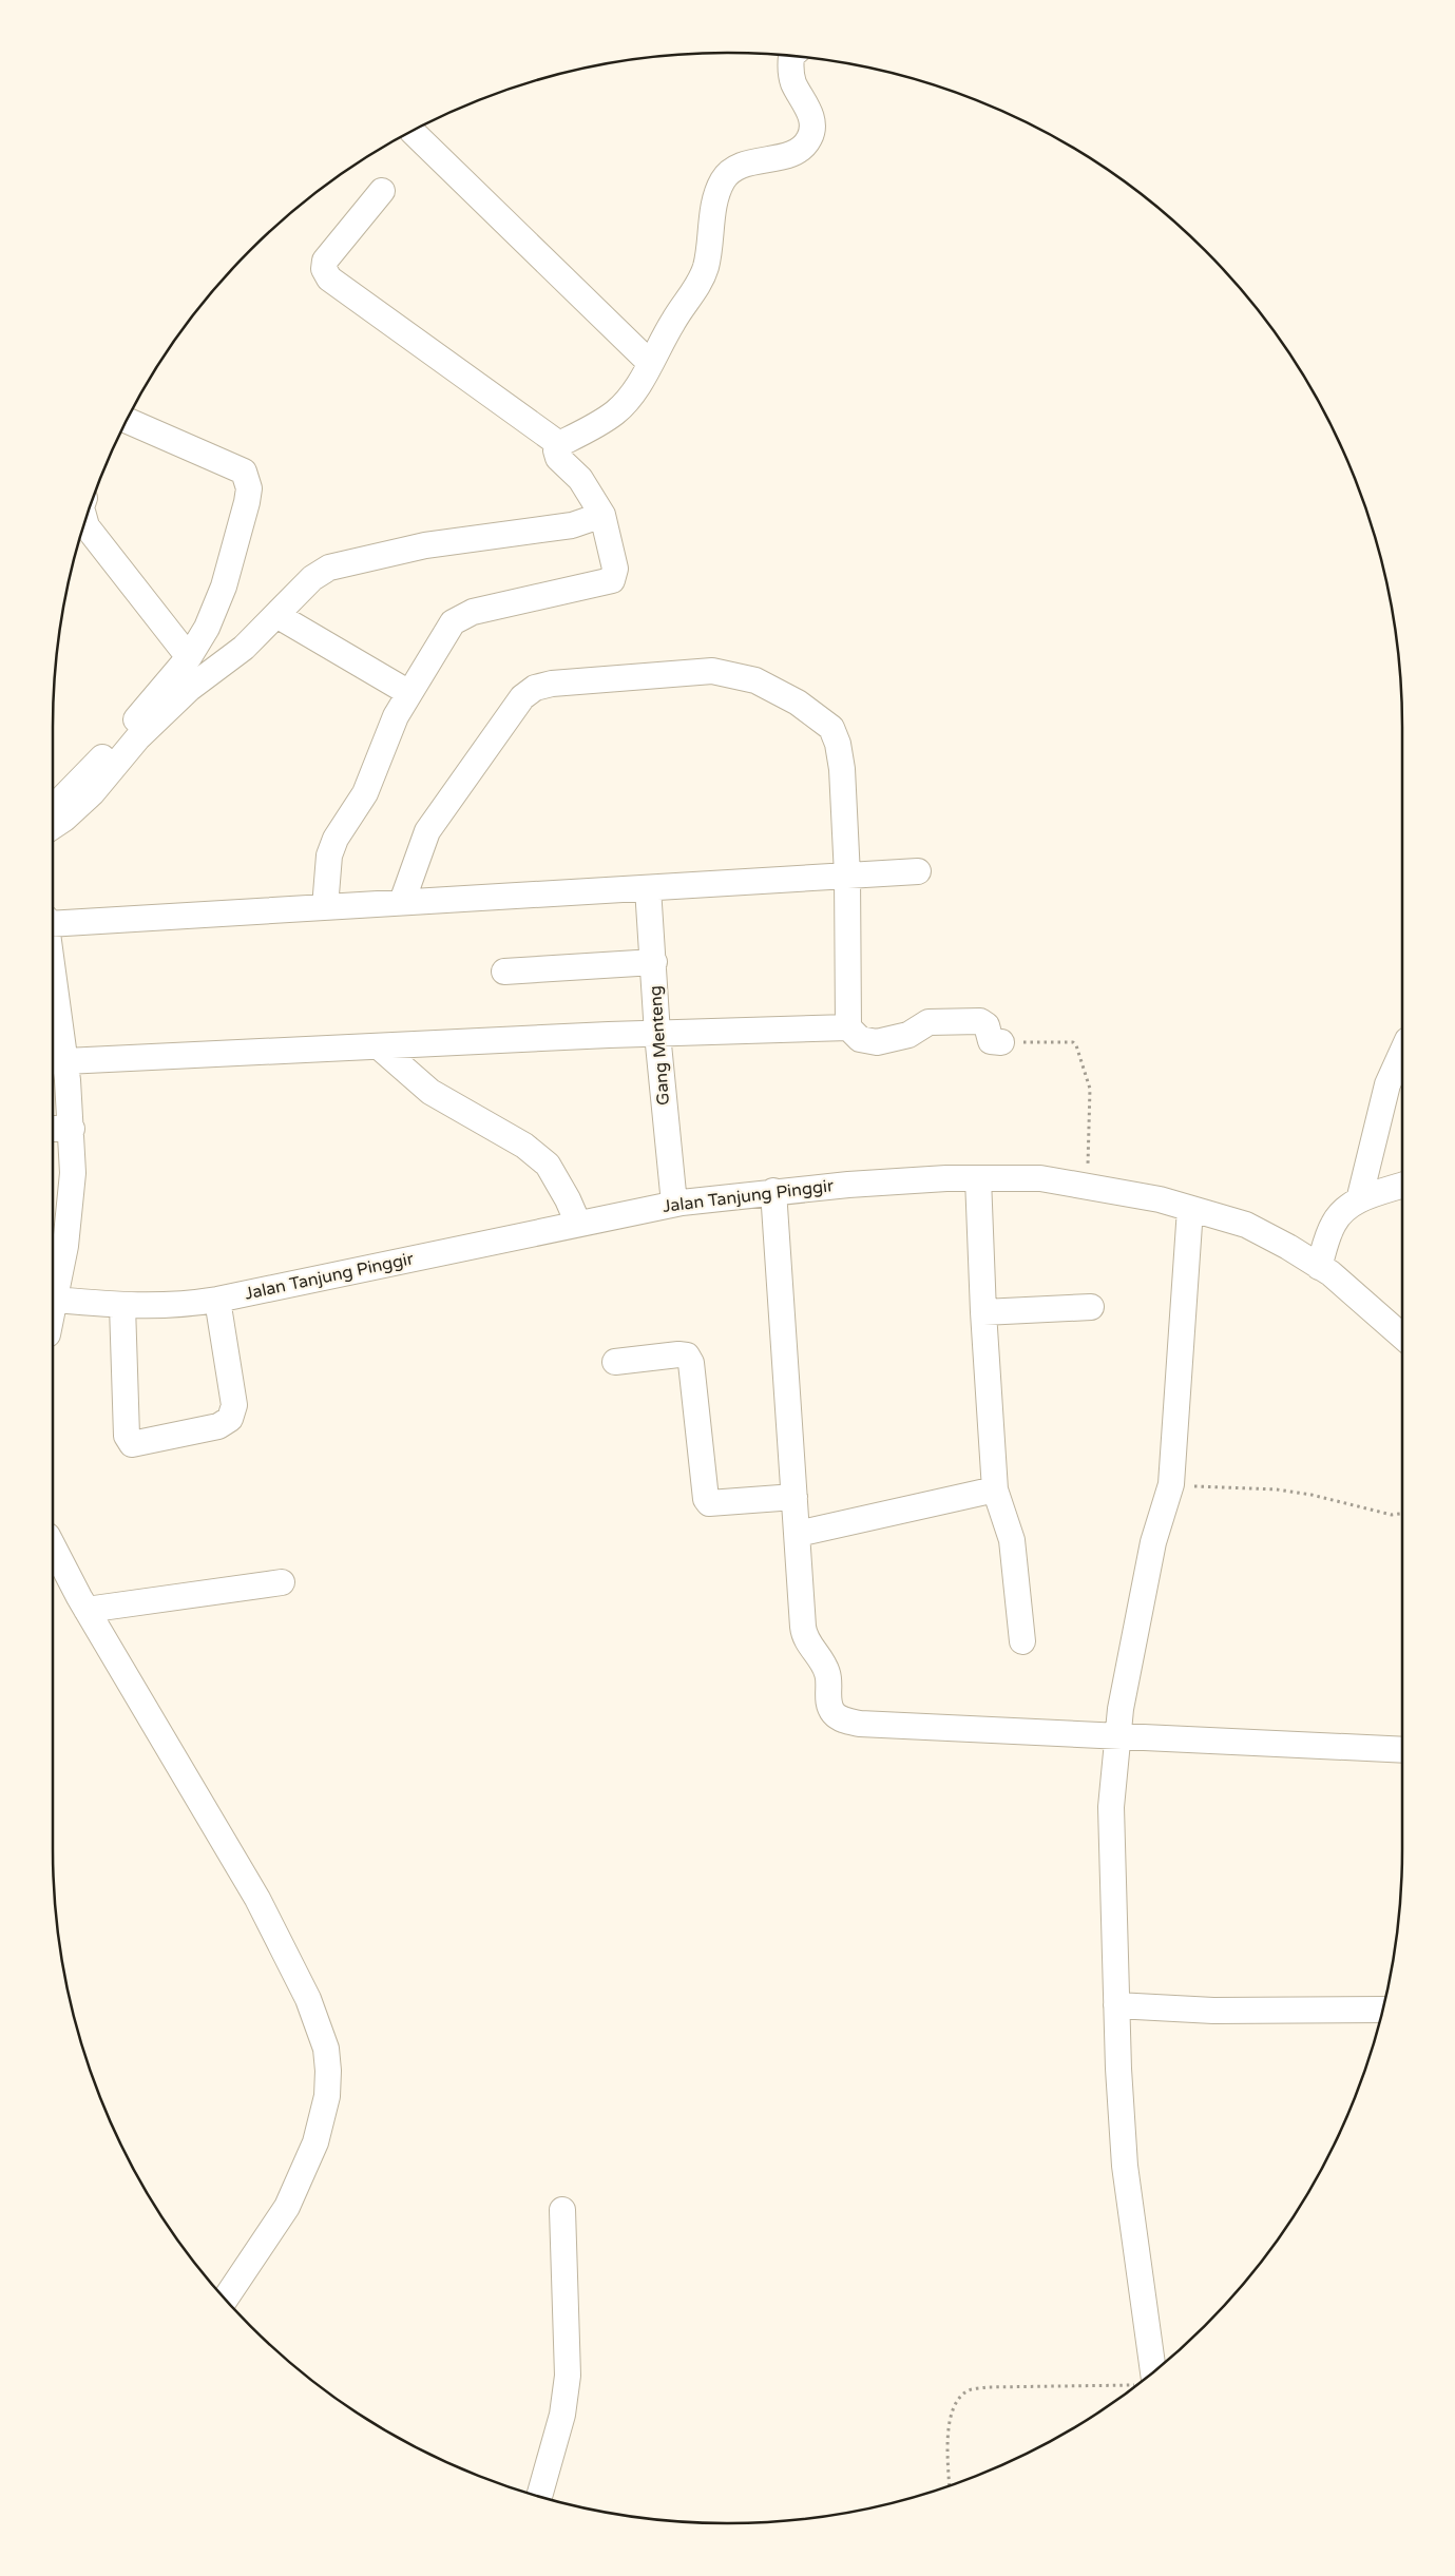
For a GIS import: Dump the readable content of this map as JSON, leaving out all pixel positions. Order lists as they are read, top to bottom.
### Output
{
  "streets": {
    "street": ["Gang Menteng", "Jalan Tanjung Pinggir"]
  },
  "crossings": [
    ["Gang Menteng", "Jalan Tanjung Pinggir"]
  ]
}
